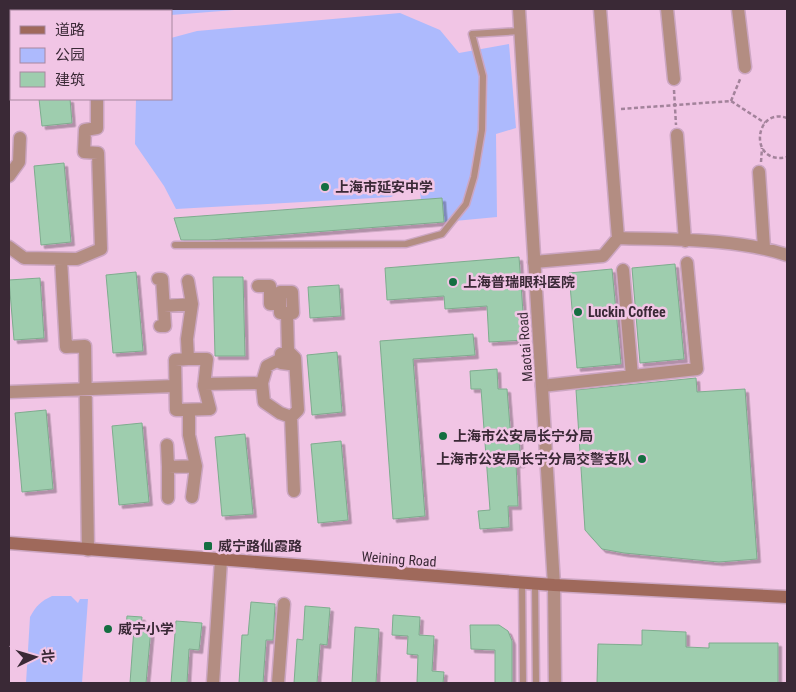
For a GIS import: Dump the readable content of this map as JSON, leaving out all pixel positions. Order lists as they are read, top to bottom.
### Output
{
  "streets": {
    "main road": ["Weining Road"],
    "street": ["Maotai Road"]
  },
  "crossings": [
    ["Maotai Road", "Weining Road"]
  ],
  "places": {
    "other": [
      "上海市延安中学",
      "上海普瑞眼科医院",
      "Luckin Coffee",
      "上海市公安局长宁分局",
      "上海市公安局长宁分局交警支队",
      "威宁小学"
    ],
    "transit": ["威宁路仙霞路"]
  },
  "legend": ["道路", "公园", "建筑"],
  "north": "right"
}
